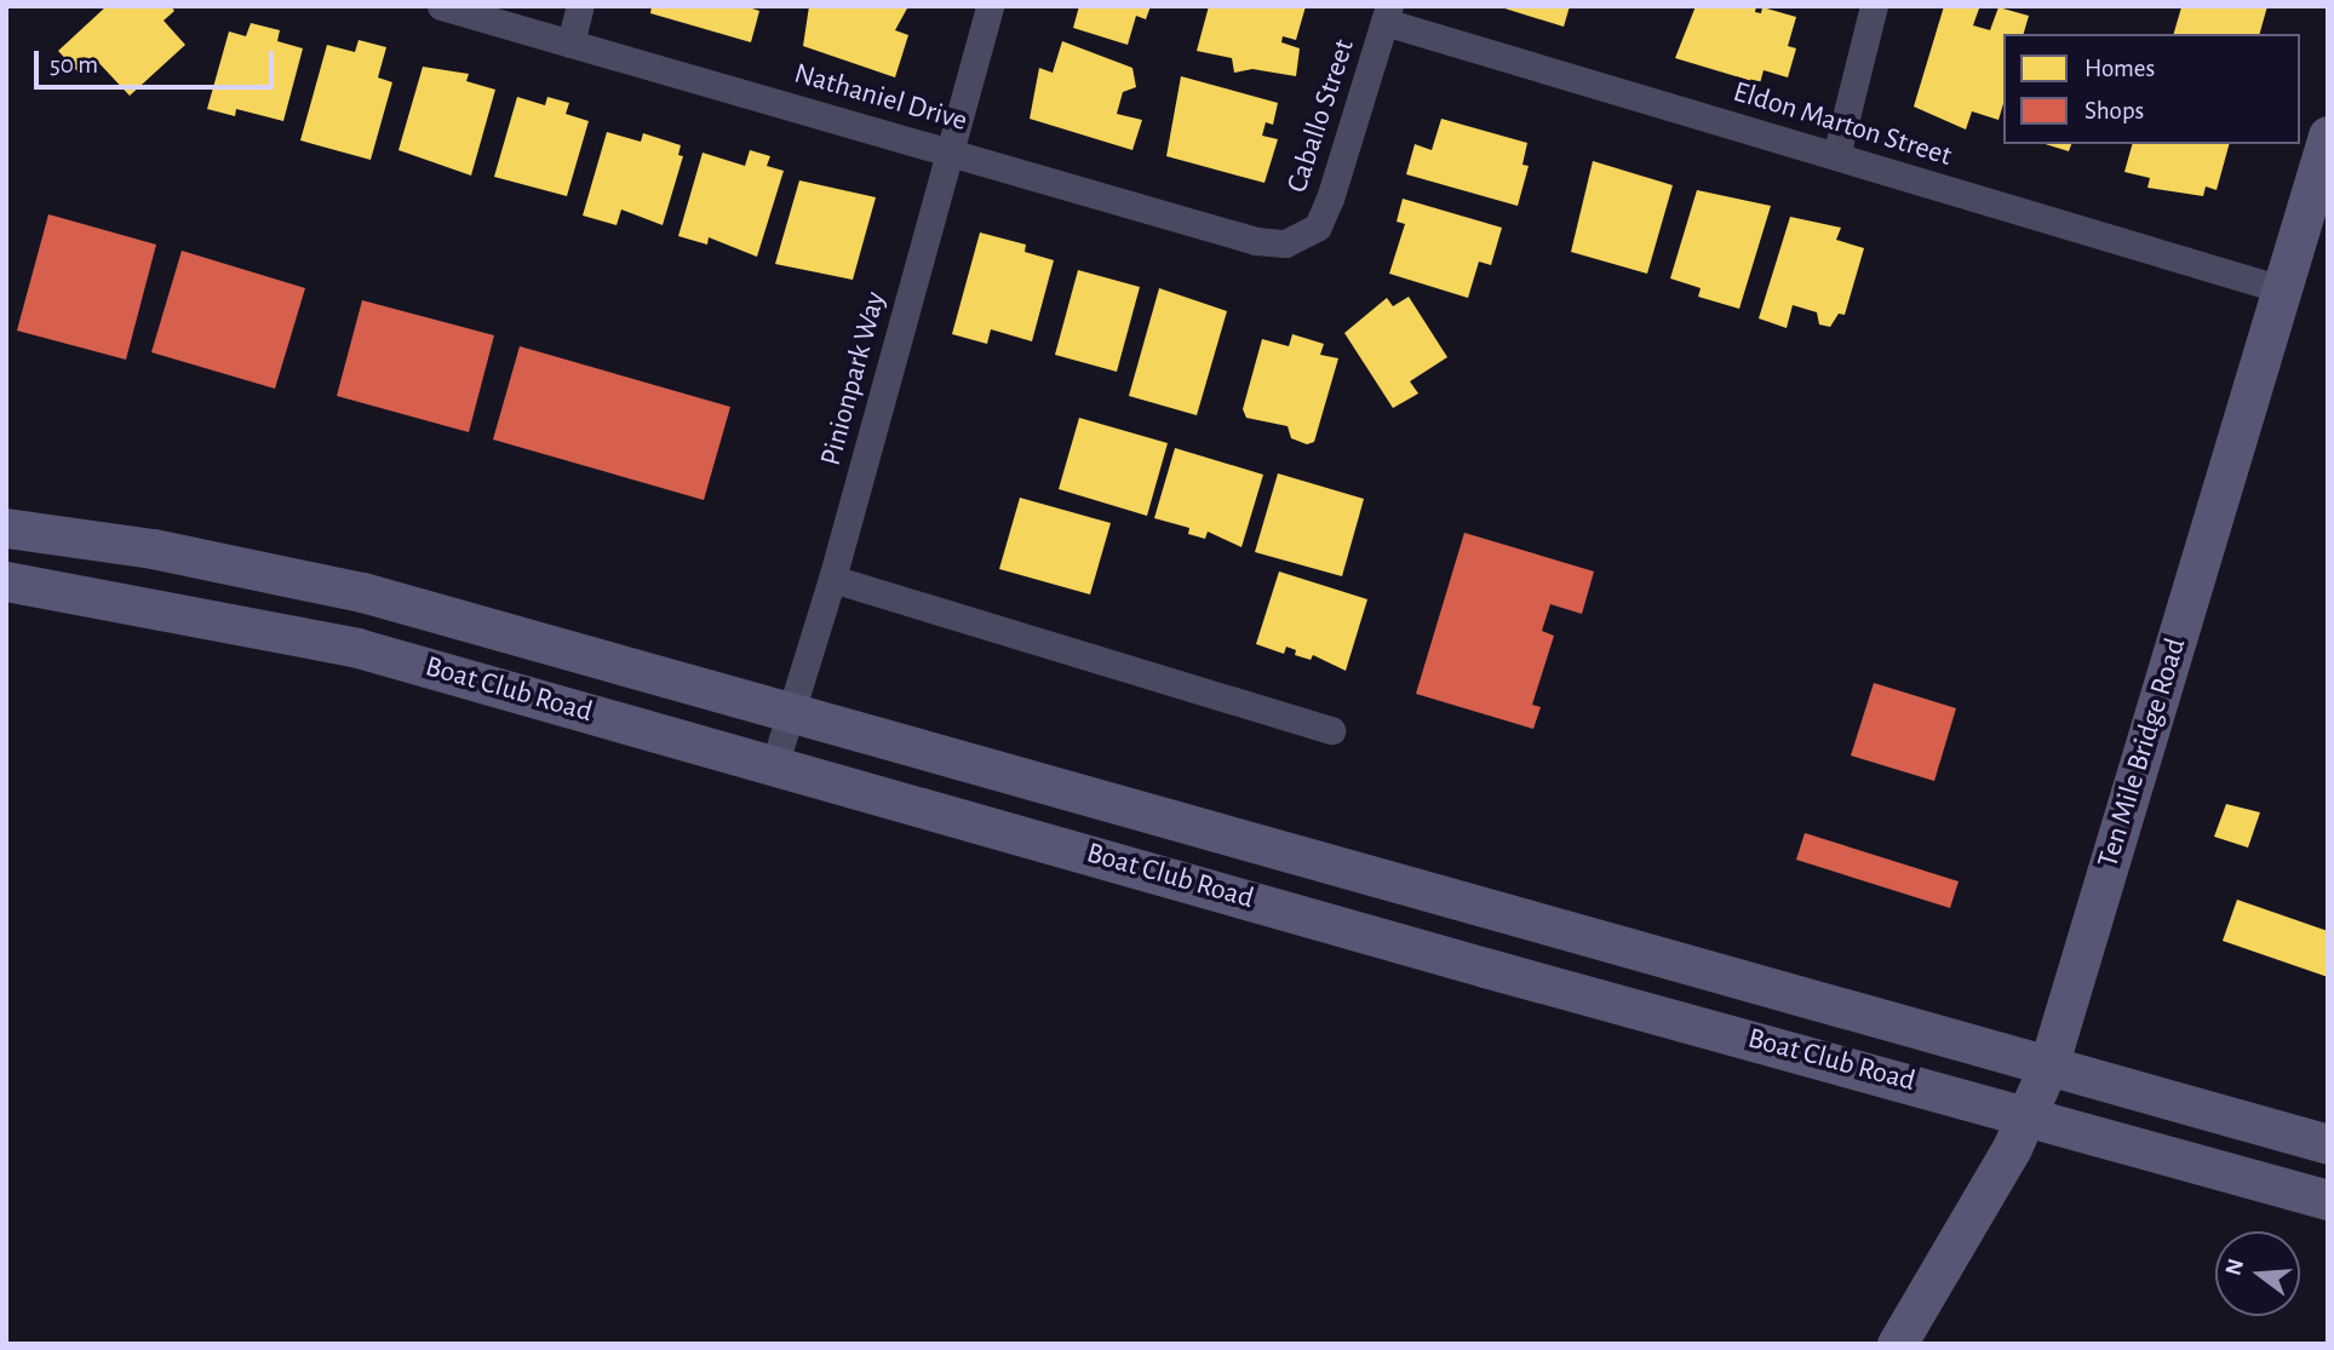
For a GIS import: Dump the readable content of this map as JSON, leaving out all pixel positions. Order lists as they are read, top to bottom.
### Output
{
  "streets": {
    "main road": ["Boat Club Road", "Ten Mile Bridge Road"],
    "street": [
      "Nathaniel Drive",
      "Caballo Street",
      "Eldon Marton Street",
      "Pinionpark Way"
    ]
  },
  "crossings": [
    ["Nathaniel Drive", "Caballo Street"],
    ["Nathaniel Drive", "Pinionpark Way"],
    ["Caballo Street", "Eldon Marton Street"],
    ["Eldon Marton Street", "Ten Mile Bridge Road"],
    ["Pinionpark Way", "Boat Club Road"],
    ["Boat Club Road", "Ten Mile Bridge Road"]
  ],
  "legend": ["Homes", "Shops"],
  "scale_bar": "50 m",
  "north": "left"
}
